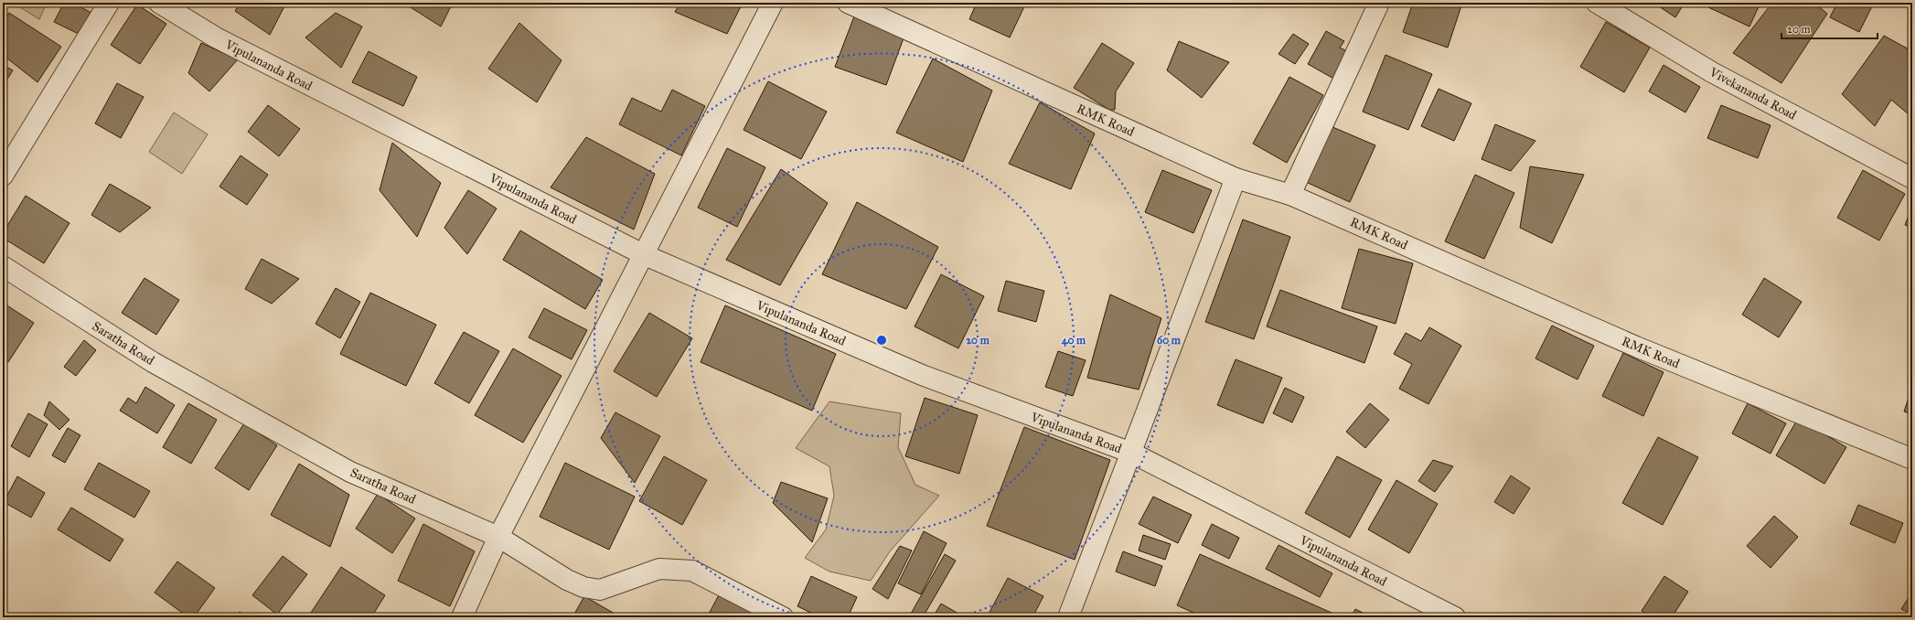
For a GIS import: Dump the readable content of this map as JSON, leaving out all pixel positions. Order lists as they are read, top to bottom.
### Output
{
  "streets": {
    "street": [
      "Vipulananda Road",
      "Vivekananda Road",
      "RMK Road",
      "Saratha Road"
    ]
  },
  "scale_bar": "20 m",
  "rings": ["20 m", "40 m", "60 m"]
}
